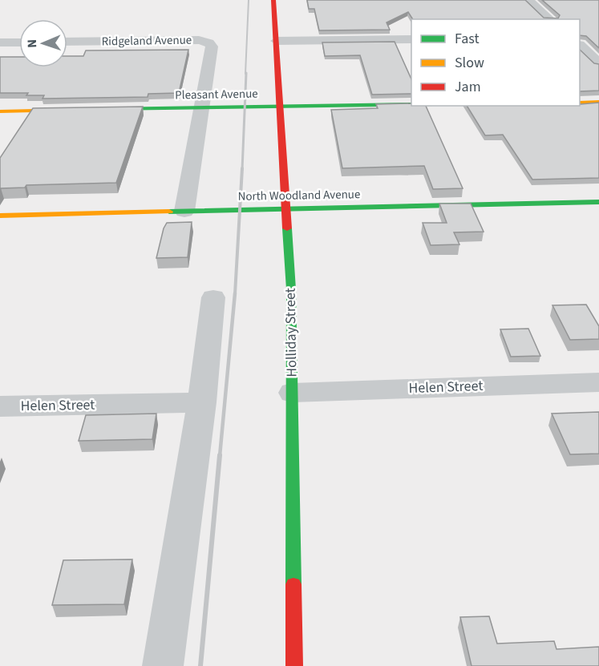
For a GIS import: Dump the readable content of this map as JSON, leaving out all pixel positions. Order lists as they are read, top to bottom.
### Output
{
  "streets": {
    "street": [
      "Ridgeland Avenue",
      "Pleasant Avenue",
      "North Woodland Avenue",
      "Holliday Street",
      "Helen Street"
    ]
  },
  "crossings": [
    ["Ridgeland Avenue", "Pleasant Avenue"],
    ["Ridgeland Avenue", "North Woodland Avenue"],
    ["Pleasant Avenue", "Holliday Street"],
    ["North Woodland Avenue", "Holliday Street"],
    ["Holliday Street", "Helen Street"]
  ],
  "legend": ["Fast", "Slow", "Jam"],
  "north": "left"
}
